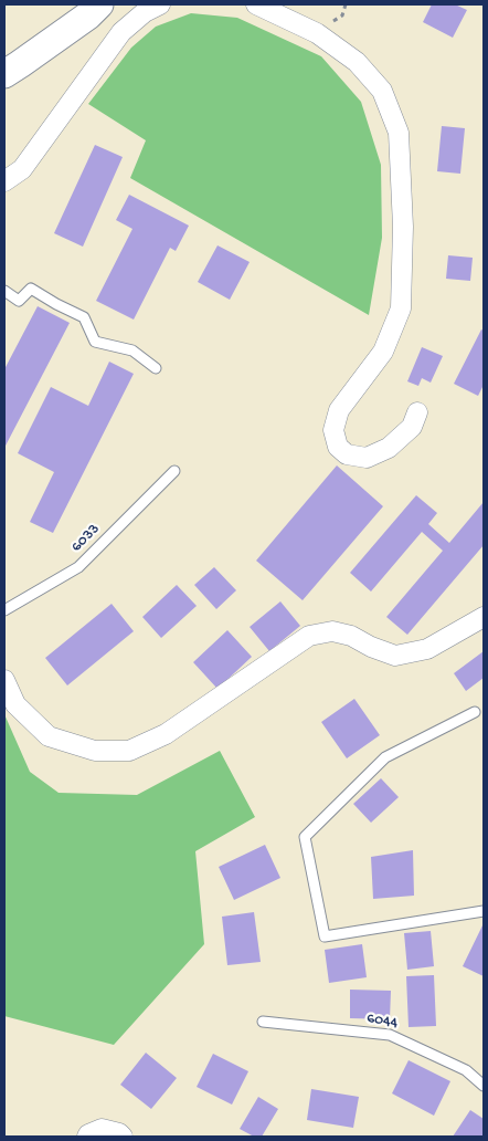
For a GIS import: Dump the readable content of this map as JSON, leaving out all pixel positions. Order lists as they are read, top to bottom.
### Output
{
  "streets": {
    "lane": ["6033", "6044"]
  }
}
